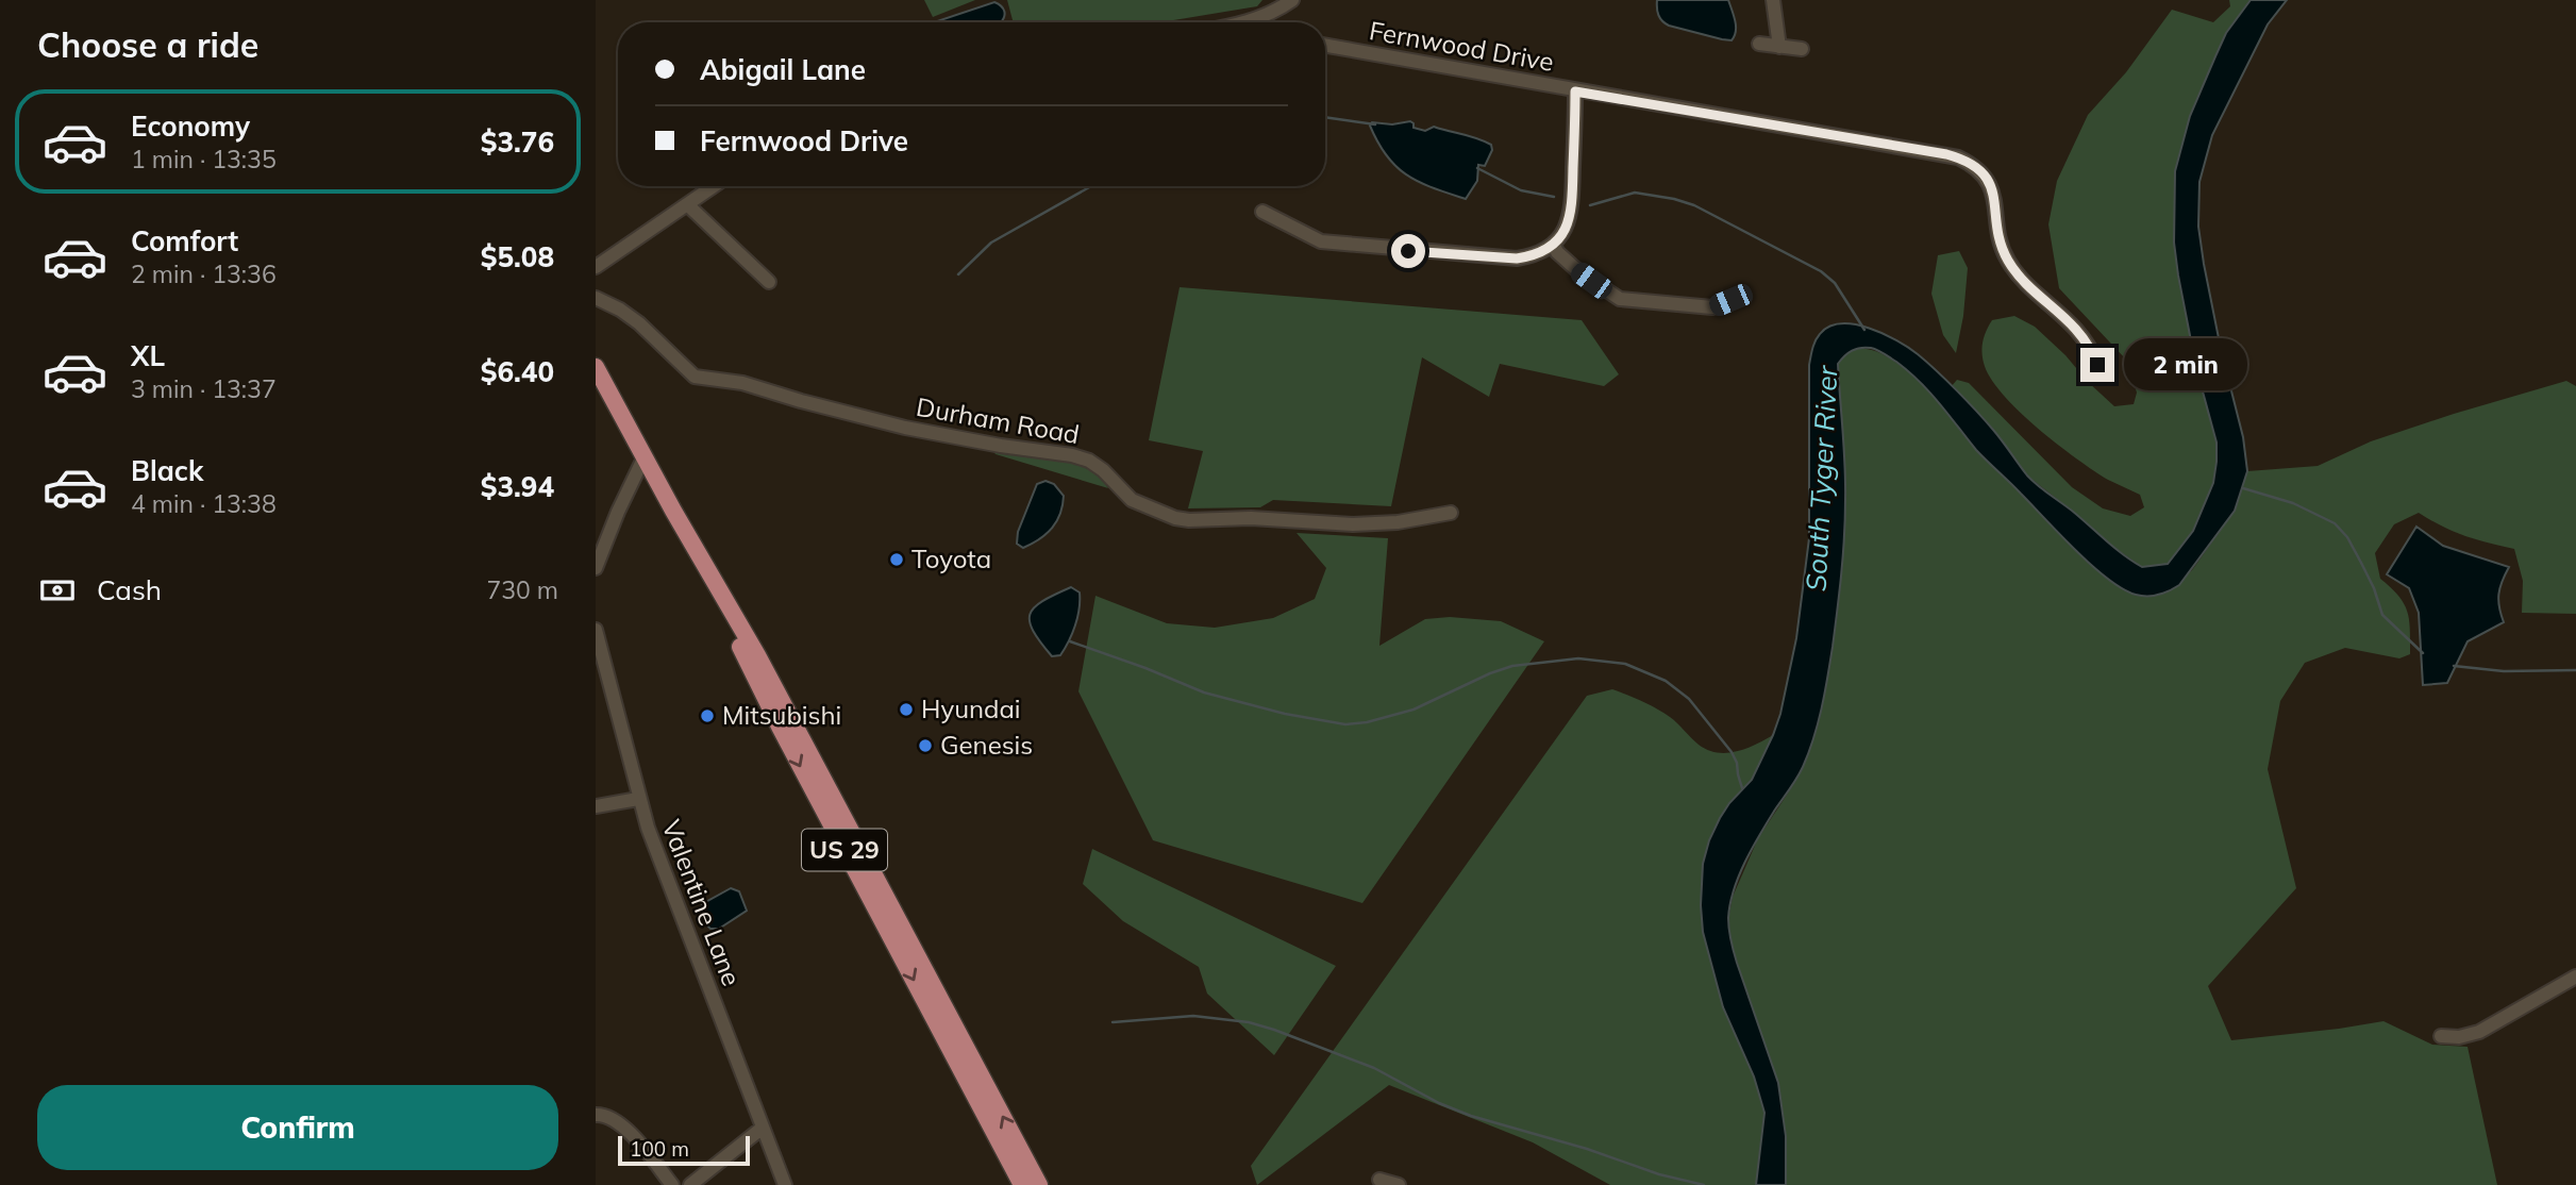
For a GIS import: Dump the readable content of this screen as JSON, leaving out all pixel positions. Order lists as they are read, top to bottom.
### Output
{
  "streets": {
    "main road": ["US 29"],
    "street": ["Fernwood Drive", "Durham Road", "Valentine Lane"]
  },
  "water": ["South Tyger River"],
  "places": [
    "Toyota",
    "Hyundai",
    "Mitsubishi",
    "Genesis"
  ],
  "scale_bar": "100 m",
  "page": {
    "heading": "Choose a ride",
    "banner": ["Abigail Lane", "Fernwood Drive"],
    "list": [
      {
        "name": "Economy",
        "note": "1 min · 13:35",
        "value": "$3.76"
      },
      {
        "name": "Comfort",
        "note": "2 min · 13:36",
        "value": "$5.08"
      },
      {
        "name": "XL",
        "note": "3 min · 13:37",
        "value": "$6.40"
      },
      {
        "name": "Black",
        "note": "4 min · 13:38",
        "value": "$3.94"
      }
    ],
    "bubble": "2 min",
    "pay": ["Cash", "730 m"],
    "buttons": "Confirm",
    "scale": "100 m"
  }
}
